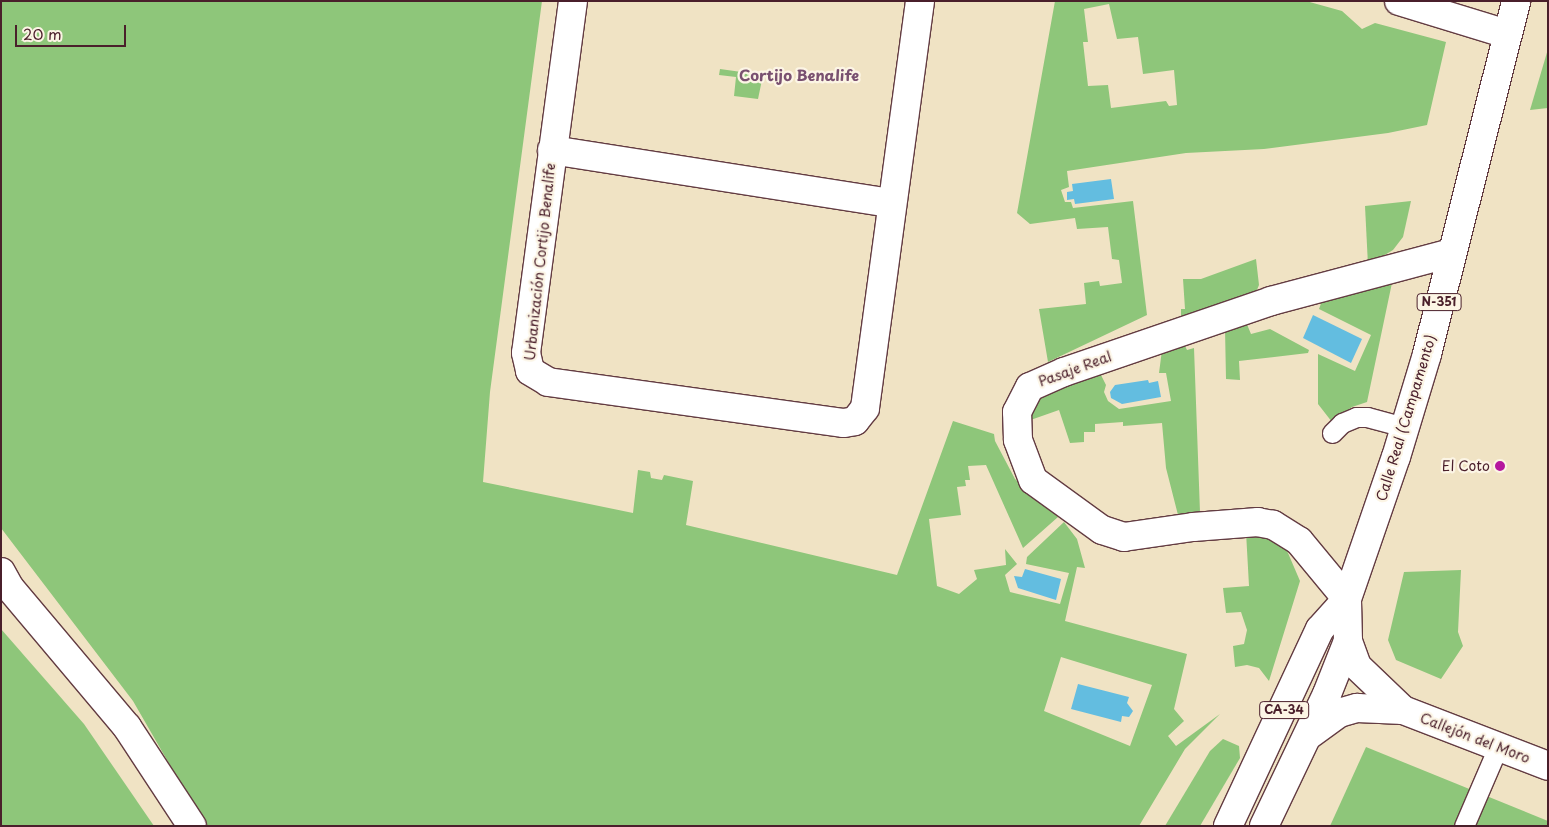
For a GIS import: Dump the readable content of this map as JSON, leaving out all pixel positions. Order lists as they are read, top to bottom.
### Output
{
  "streets": {
    "main road": [
      "Urbanización Cortijo Benalife",
      "N-351",
      "Pasaje Real",
      "Calle Real (Campamento)",
      "CA-34",
      "Callejón del Moro"
    ]
  },
  "crossings": [
    ["Pasaje Real", "Calle Real (Campamento)"],
    ["Pasaje Real", "CA-34"],
    ["Calle Real (Campamento)", "CA-34"]
  ],
  "districts": ["Cortijo Benalife"],
  "places": ["El Coto"],
  "scale_bar": "20 m"
}
